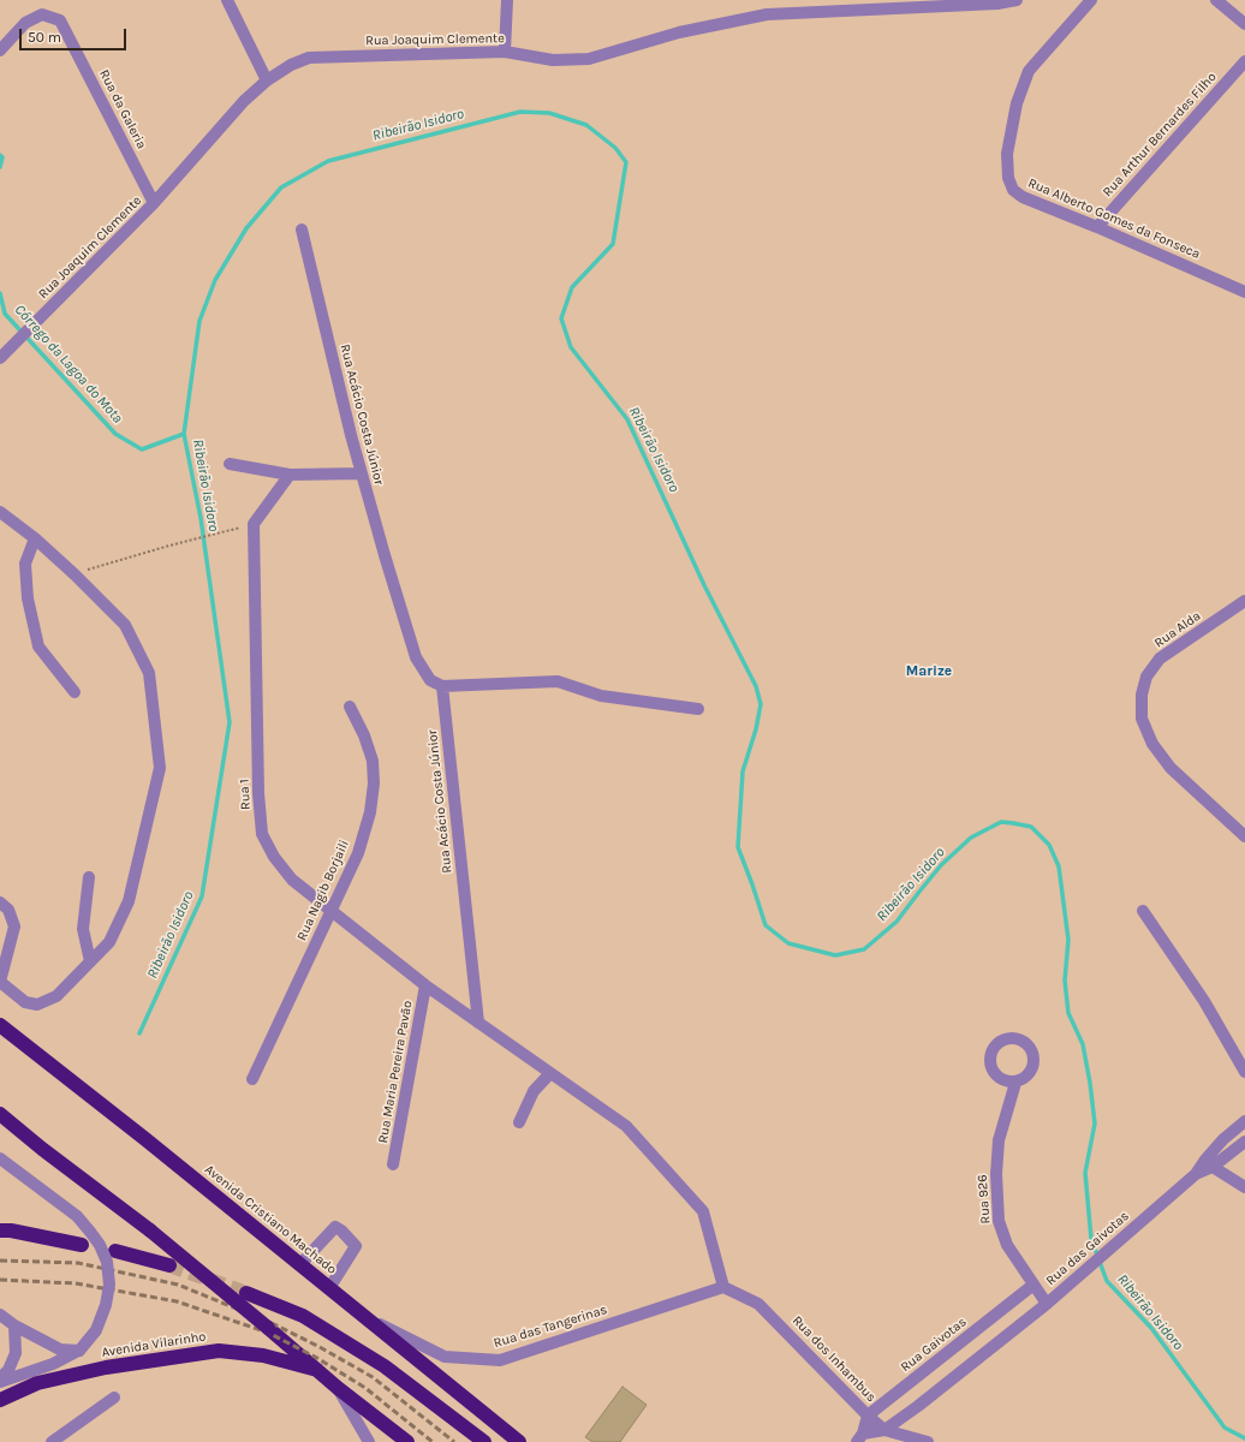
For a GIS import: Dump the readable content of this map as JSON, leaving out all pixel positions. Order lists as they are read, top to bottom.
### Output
{
  "streets": {
    "highway": ["Avenida Cristiano Machado", "Avenida Vilarinho"],
    "street": [
      "Rua Joaquim Clemente",
      "Rua da Galeria",
      "Rua Arthur Bernardes Filho",
      "Rua Alberto Gomes da Fonseca",
      "Rua Acácio Costa Júnior",
      "Rua Alda",
      "Rua 1",
      "Rua Nagib Borjaili",
      "Rua Maria Pereira Pavão",
      "Rua 926",
      "Rua das Gaivotas",
      "Rua das Tangerinas",
      "Rua Gaivotas",
      "Rua dos Inhambus"
    ]
  },
  "crossings": [
    ["Rua Joaquim Clemente", "Rua da Galeria"],
    ["Rua Arthur Bernardes Filho", "Rua Alberto Gomes da Fonseca"],
    ["Rua Acácio Costa Júnior", "Rua 1"],
    ["Rua 1", "Rua Nagib Borjaili"],
    ["Rua 1", "Rua Maria Pereira Pavão"],
    ["Rua 926", "Rua das Gaivotas"],
    ["Rua 926", "Rua Gaivotas"],
    ["Avenida Cristiano Machado", "Rua das Tangerinas"],
    ["Rua das Tangerinas", "Rua dos Inhambus"],
    ["Rua Gaivotas", "Rua dos Inhambus"]
  ],
  "districts": ["Marize"],
  "water": ["Ribeirão Isidoro", "Córrego da Lagoa do Mota"],
  "scale_bar": "50 m"
}
